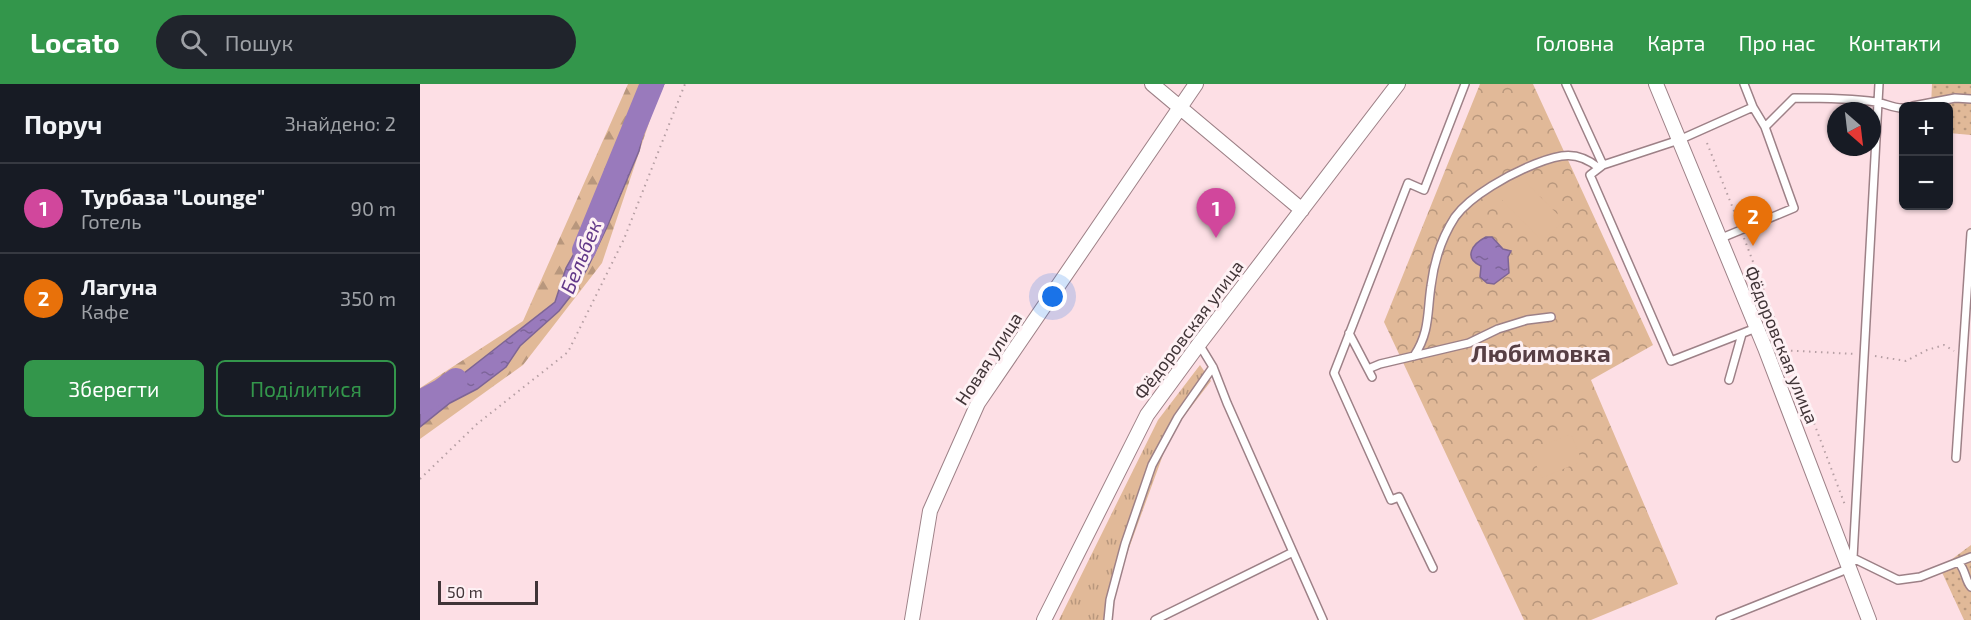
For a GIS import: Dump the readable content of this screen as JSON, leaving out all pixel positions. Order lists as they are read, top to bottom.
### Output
{
  "streets": {
    "street": ["Фёдоровская улица", "Новая улица"]
  },
  "districts": ["Любимовка"],
  "water": ["Бельбек"],
  "scale_bar": "50 m",
  "north": "bottom right",
  "page": {
    "header": "Locato",
    "search": "Пошук",
    "nav": [
      "Головна",
      "Карта",
      "Про нас",
      "Контакти"
    ],
    "heading": ["Поруч", "Знайдено: 2"],
    "map_buttons": ["+", "−"],
    "list": [
      {
        "mark": "1",
        "name": "Турбаза \"Lounge\"",
        "note": "Готель",
        "value": "90 m"
      },
      {
        "mark": "2",
        "name": "Лагуна",
        "note": "Кафе",
        "value": "350 m"
      }
    ],
    "pins": ["1", "2"],
    "buttons": ["Зберегти", "Поділитися"],
    "scale": "50 m"
  }
}
